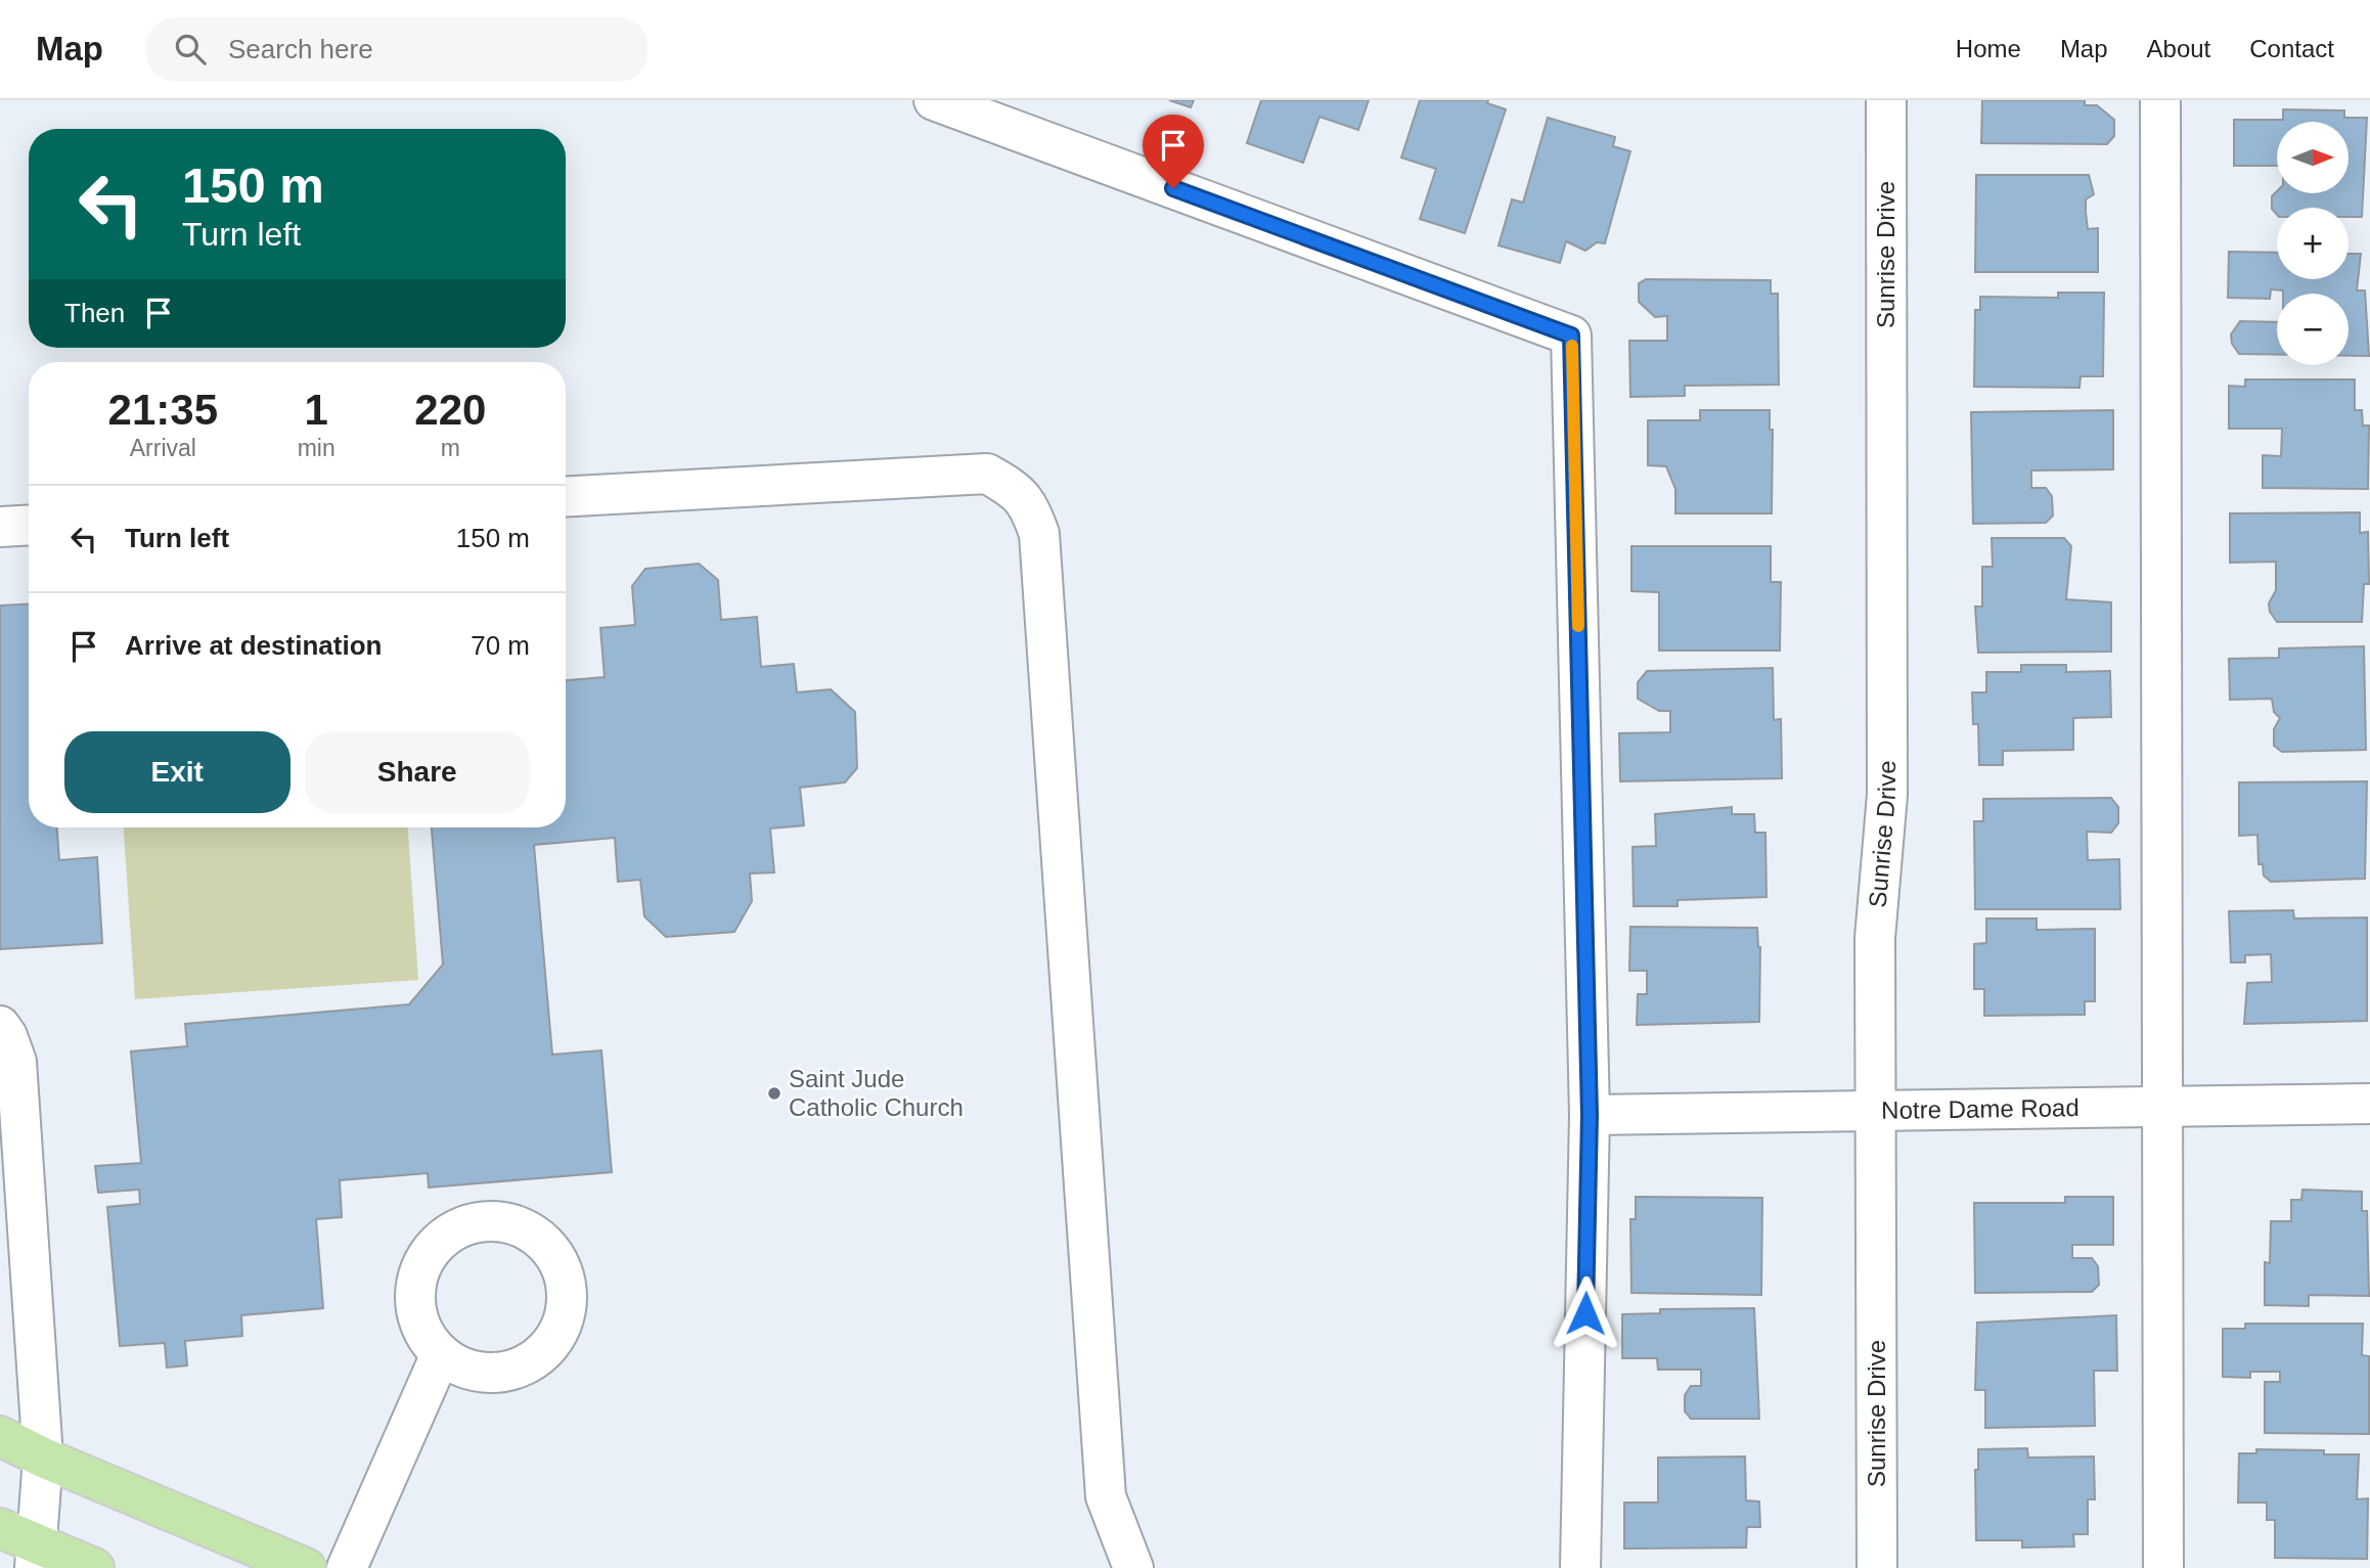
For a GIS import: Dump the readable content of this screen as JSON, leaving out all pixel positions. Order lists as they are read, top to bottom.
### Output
{
  "streets": {
    "street": ["Sunrise Drive", "Notre Dame Road"]
  },
  "crossings": [
    ["Sunrise Drive", "Notre Dame Road"]
  ],
  "places": ["Saint Jude Catholic Church"],
  "north": "right",
  "page": {
    "header": "Map",
    "search": "Search here",
    "nav": [
      "Home",
      "Map",
      "About",
      "Contact"
    ],
    "map_buttons": ["+", "−"],
    "turn": ["150 m", "Turn left"],
    "then": "Then",
    "eta": [
      "21:35",
      "Arrival",
      "1",
      "min",
      "220",
      "m"
    ],
    "list": [
      {
        "name": "Turn left",
        "value": "150 m"
      },
      {
        "name": "Arrive at destination",
        "value": "70 m"
      }
    ],
    "buttons": ["Exit", "Share"]
  }
}
